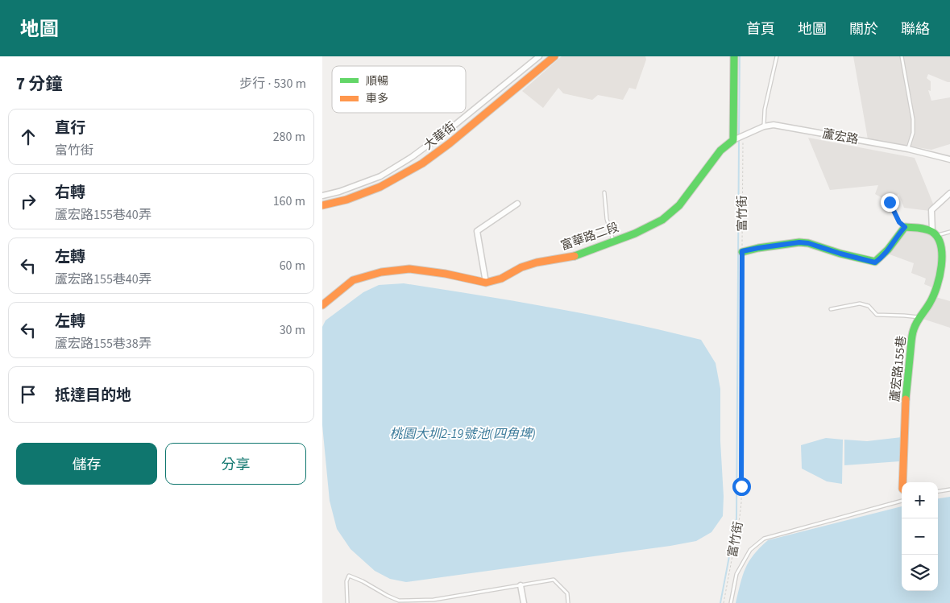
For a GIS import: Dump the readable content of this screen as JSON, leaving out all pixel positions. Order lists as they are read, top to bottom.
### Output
{
  "streets": {
    "street": [
      "大華街",
      "蘆宏路",
      "富華路二段",
      "蘆宏路155巷"
    ],
    "path": ["富竹街"]
  },
  "crossings": [
    ["蘆宏路", "富竹街"],
    ["蘆宏路", "富華路二段"],
    ["富竹街", "富華路二段"]
  ],
  "water": ["桃園大圳2-19號池(四角埤)"],
  "legend": ["順暢", "車多"],
  "page": {
    "header": "地圖",
    "nav": [
      "首頁",
      "地圖",
      "關於",
      "聯絡"
    ],
    "heading": ["7 分鐘", "步行 · 530 m"],
    "list": [
      ["直行", "富竹街", "280 m"],
      ["右轉", "蘆宏路155巷40弄", "160 m"],
      ["左轉", "蘆宏路155巷40弄", "60 m"],
      ["左轉", "蘆宏路155巷38弄", "30 m"],
      "抵達目的地"
    ],
    "buttons": ["儲存", "分享"],
    "map_buttons": ["+", "−"]
  }
}
